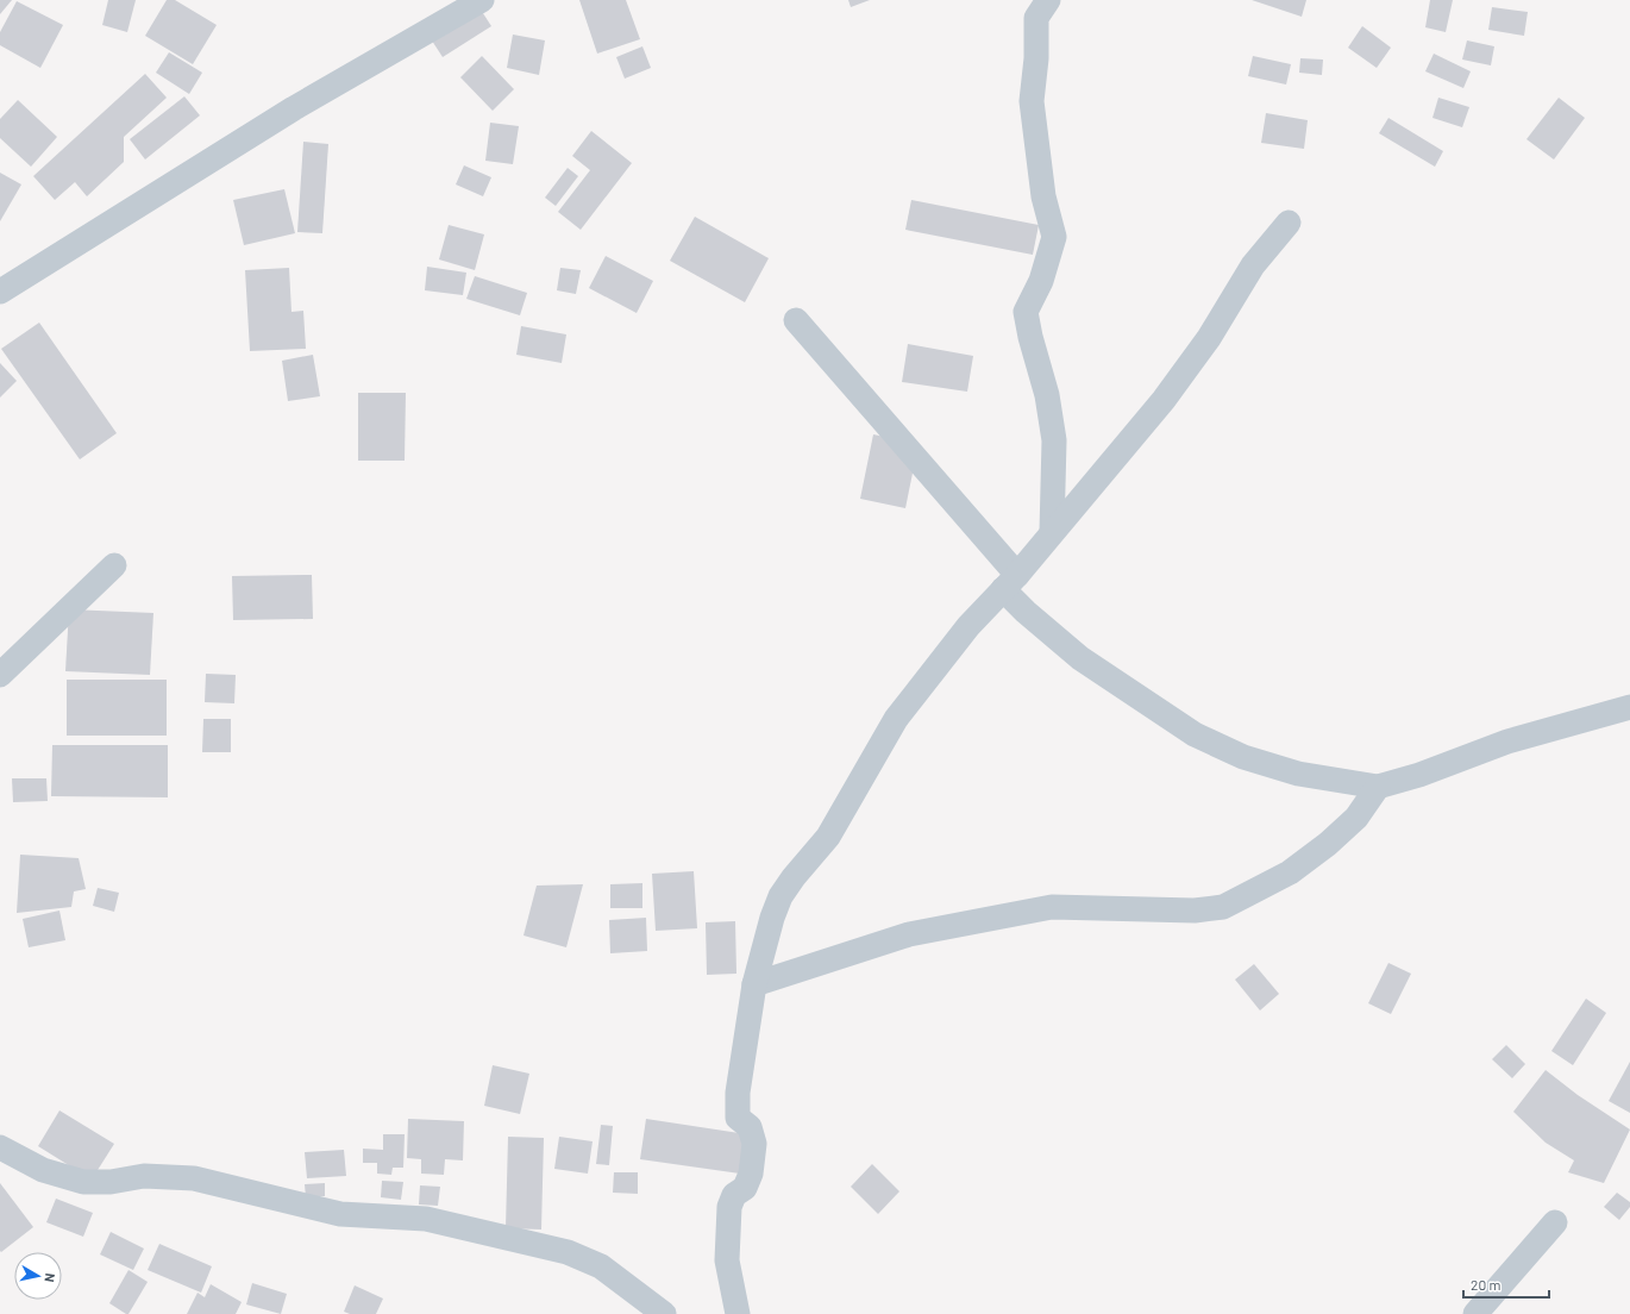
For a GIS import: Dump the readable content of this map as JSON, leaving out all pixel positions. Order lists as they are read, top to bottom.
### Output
{
  "scale_bar": "20 m",
  "north": "right"
}
